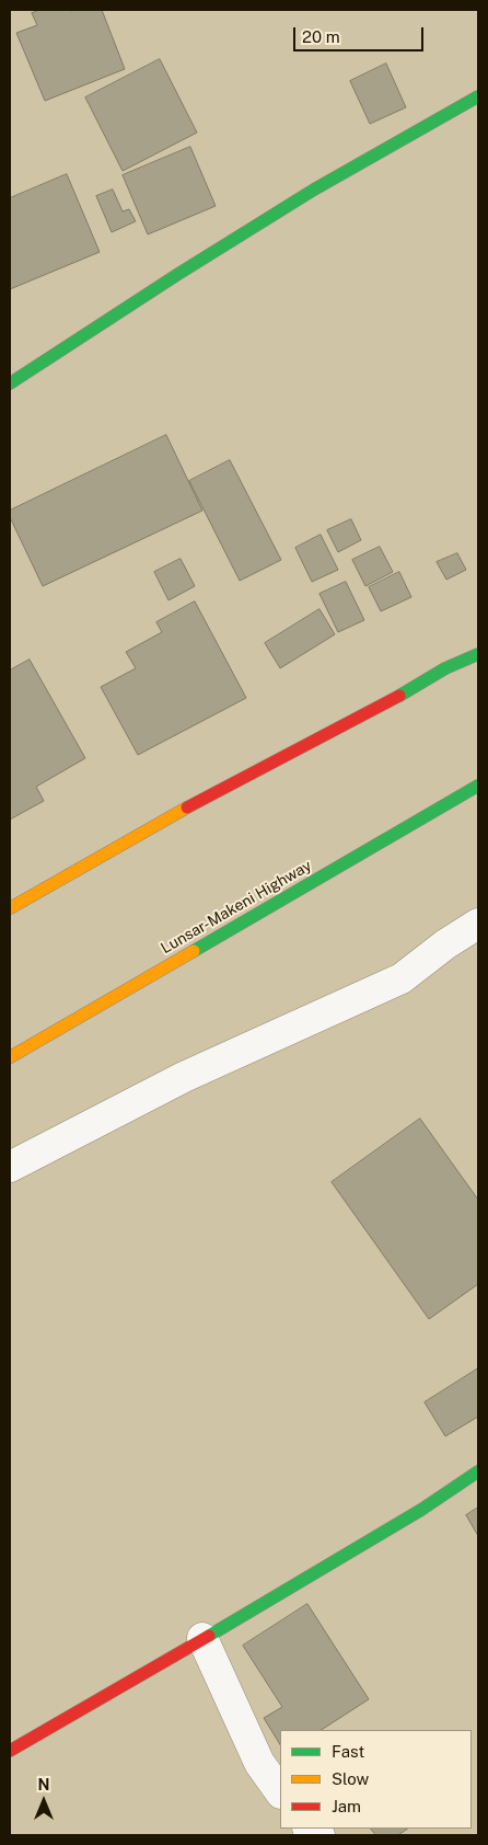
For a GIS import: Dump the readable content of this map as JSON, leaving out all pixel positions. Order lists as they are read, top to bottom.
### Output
{
  "streets": {
    "street": ["Lunsar-Makeni Highway"]
  },
  "legend": ["Fast", "Slow", "Jam"],
  "scale_bar": "20 m",
  "north": "top"
}
